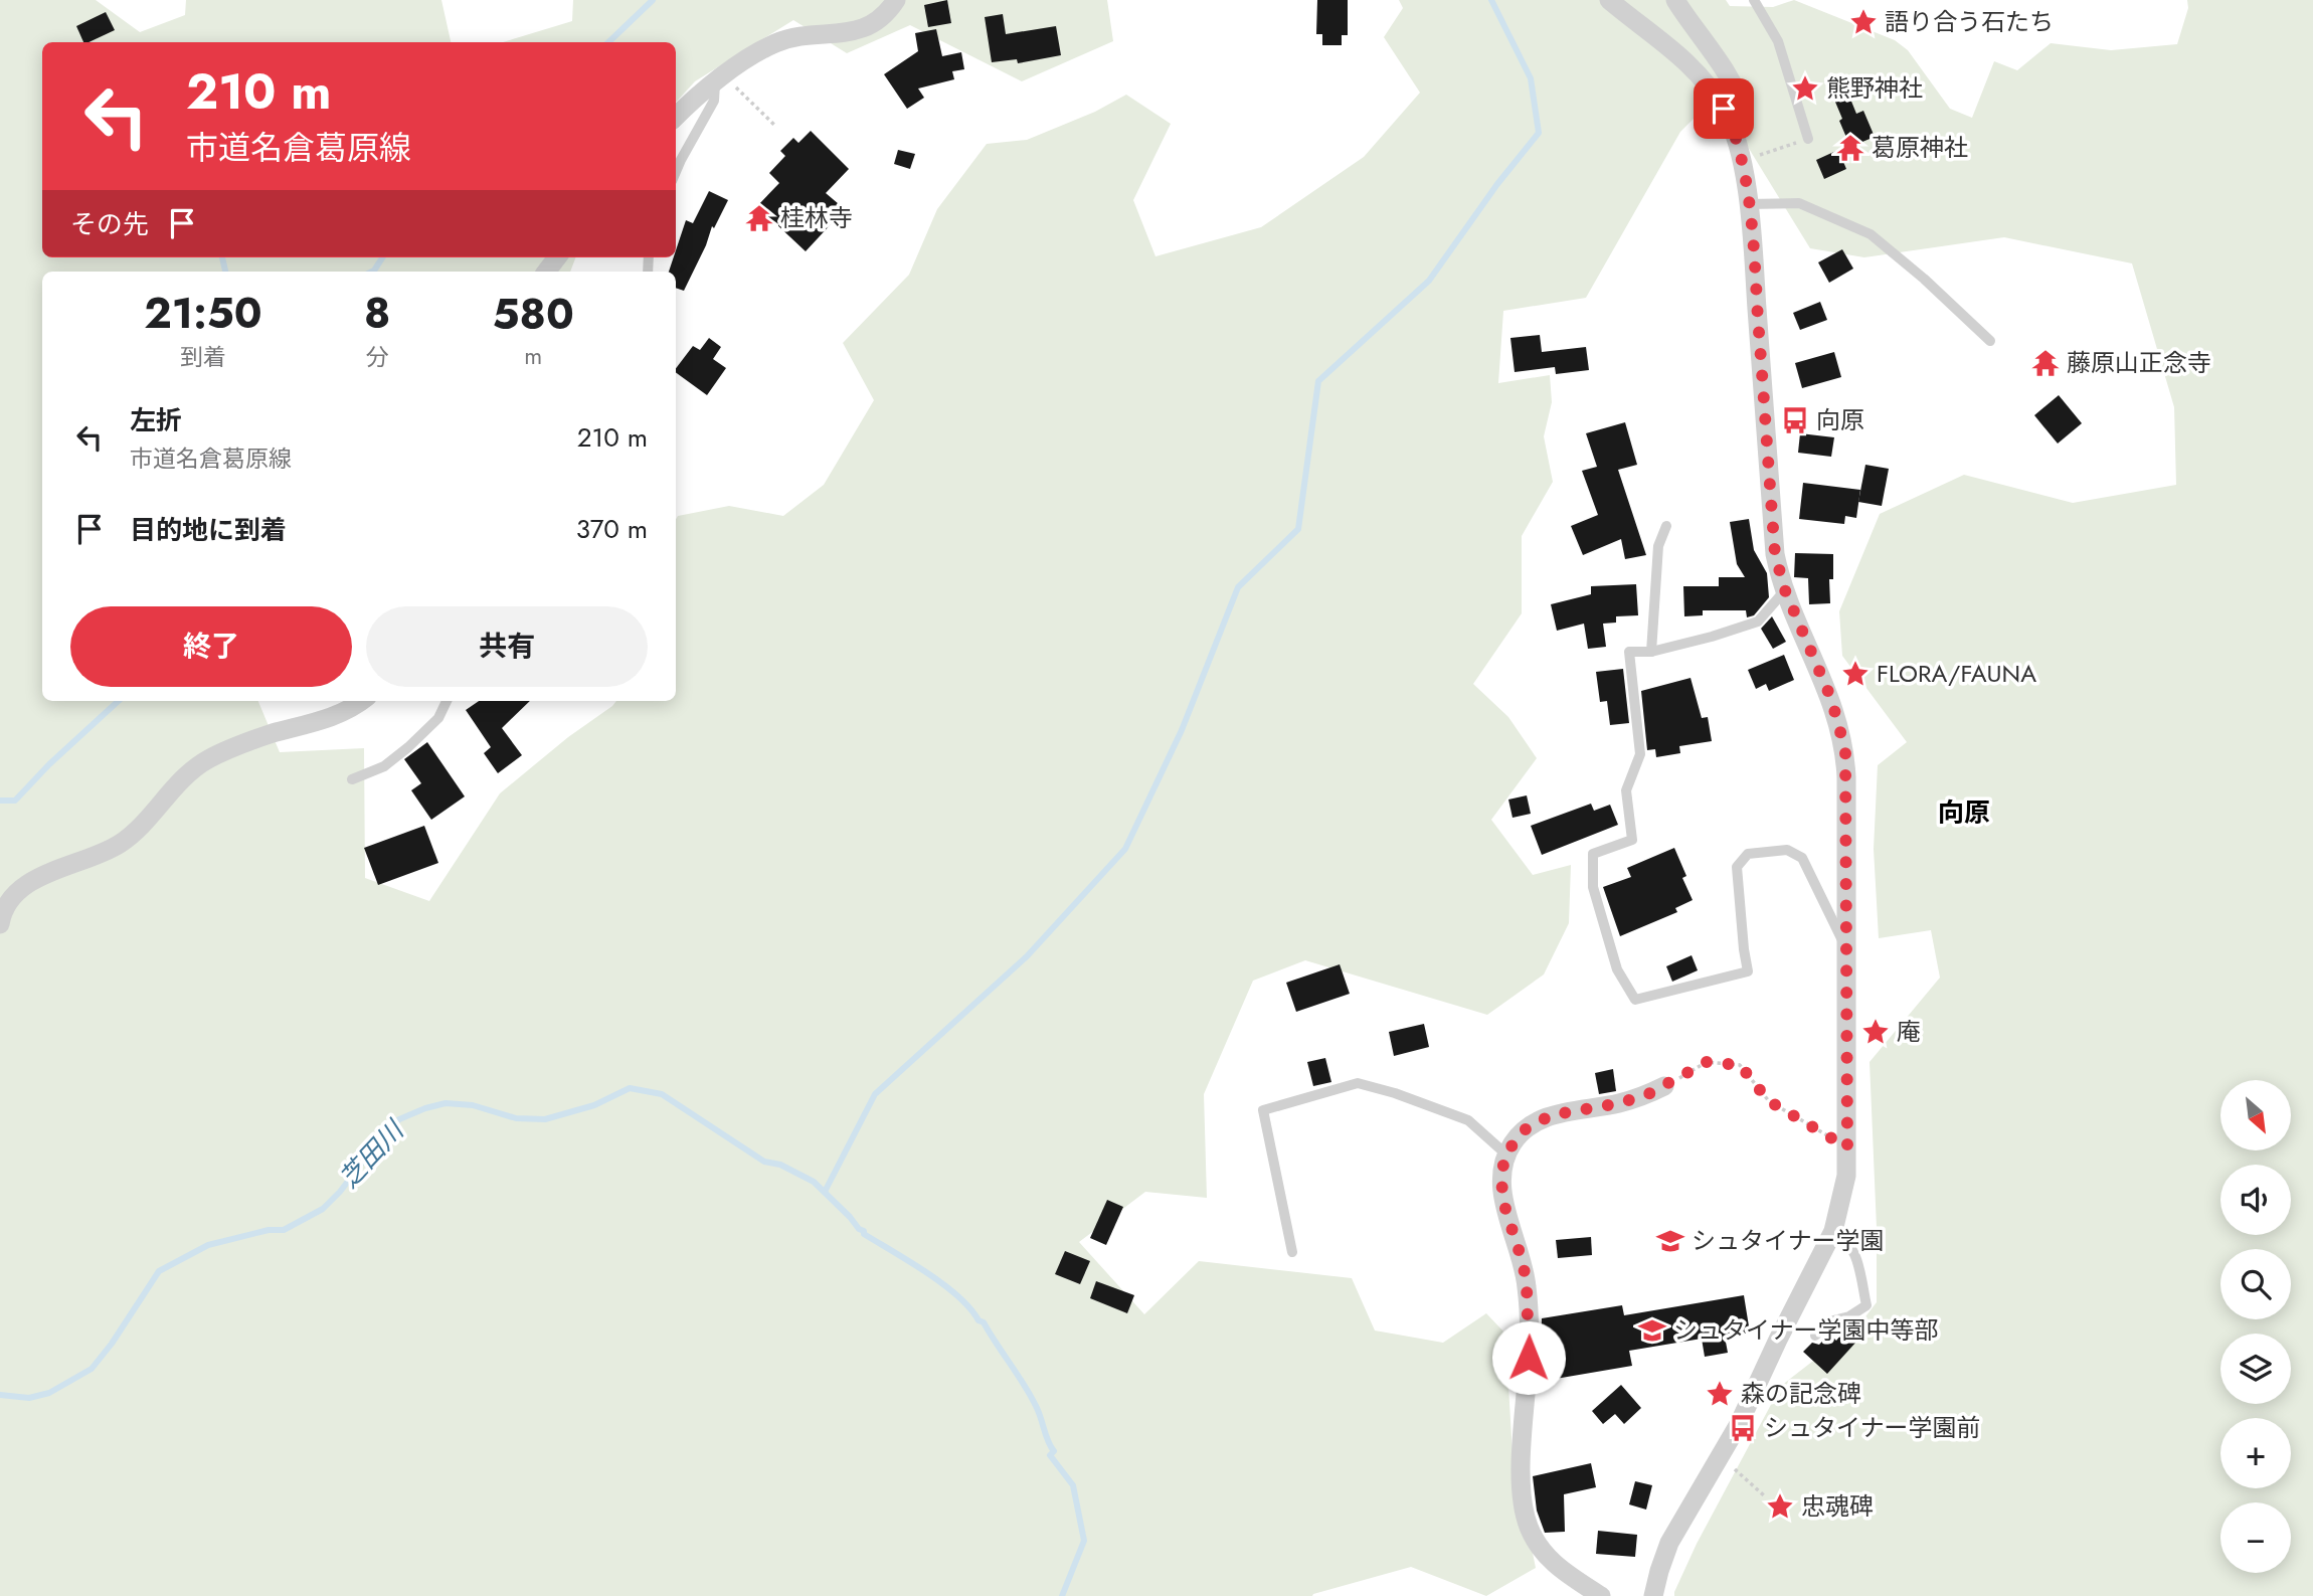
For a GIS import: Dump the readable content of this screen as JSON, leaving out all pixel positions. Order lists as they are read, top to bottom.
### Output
{
  "districts": ["向原"],
  "water": ["芝田川"],
  "places": {
    "place": [
      "語り合う石たち",
      "熊野神社",
      "FLORA/FAUNA",
      "庵",
      "森の記念碑",
      "忠魂碑"
    ],
    "temple": ["葛原神社", "桂林寺", "藤原山正念寺"],
    "bus stop": ["向原", "シュタイナー学園前"],
    "school or university": ["シュタイナー学園", "シュタイナー学園中等部"]
  },
  "north": "bottom right",
  "page": {
    "turn": ["210 m", "市道名倉葛原線"],
    "then": "その先",
    "eta": [
      "21:50",
      "到着",
      "8",
      "分",
      "580",
      "m"
    ],
    "list": [
      {
        "name": "左折",
        "note": "市道名倉葛原線",
        "value": "210 m"
      },
      {
        "name": "目的地に到着",
        "value": "370 m"
      }
    ],
    "buttons": ["終了", "共有"],
    "map_buttons": ["+", "−"]
  }
}
